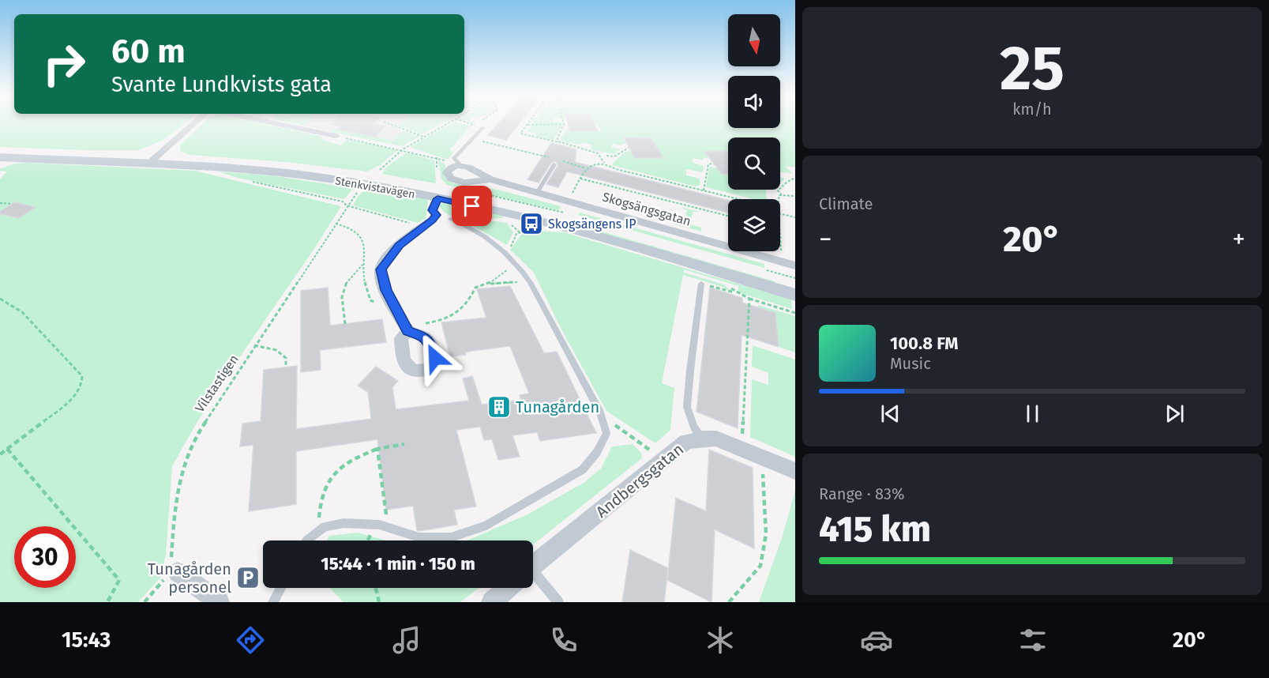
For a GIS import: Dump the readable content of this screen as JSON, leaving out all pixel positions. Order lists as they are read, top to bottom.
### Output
{
  "streets": {
    "main road": ["Stenkvistavägen"],
    "street": ["Skogsängsgatan", "Andbergsgatan"],
    "path": ["Vilstastigen"]
  },
  "places": {
    "bus stop": ["Skogsängens IP"],
    "building": ["Tunagården"],
    "parking": ["Tunagården personel"]
  },
  "north": "bottom",
  "page": {
    "tile": [
      ["25", "km/h"],
      "Climate",
      ["Range · 83%", "415 km"]
    ],
    "turn": ["60 m", "Svante Lundkvists gata"],
    "heat": ["−", "20°", "+"],
    "song": ["100.8 FM", "Music"],
    "limit": "30",
    "trip": "15:44 · 1 min · 150 m",
    "tabs": ["15:43", "20°"]
  }
}
